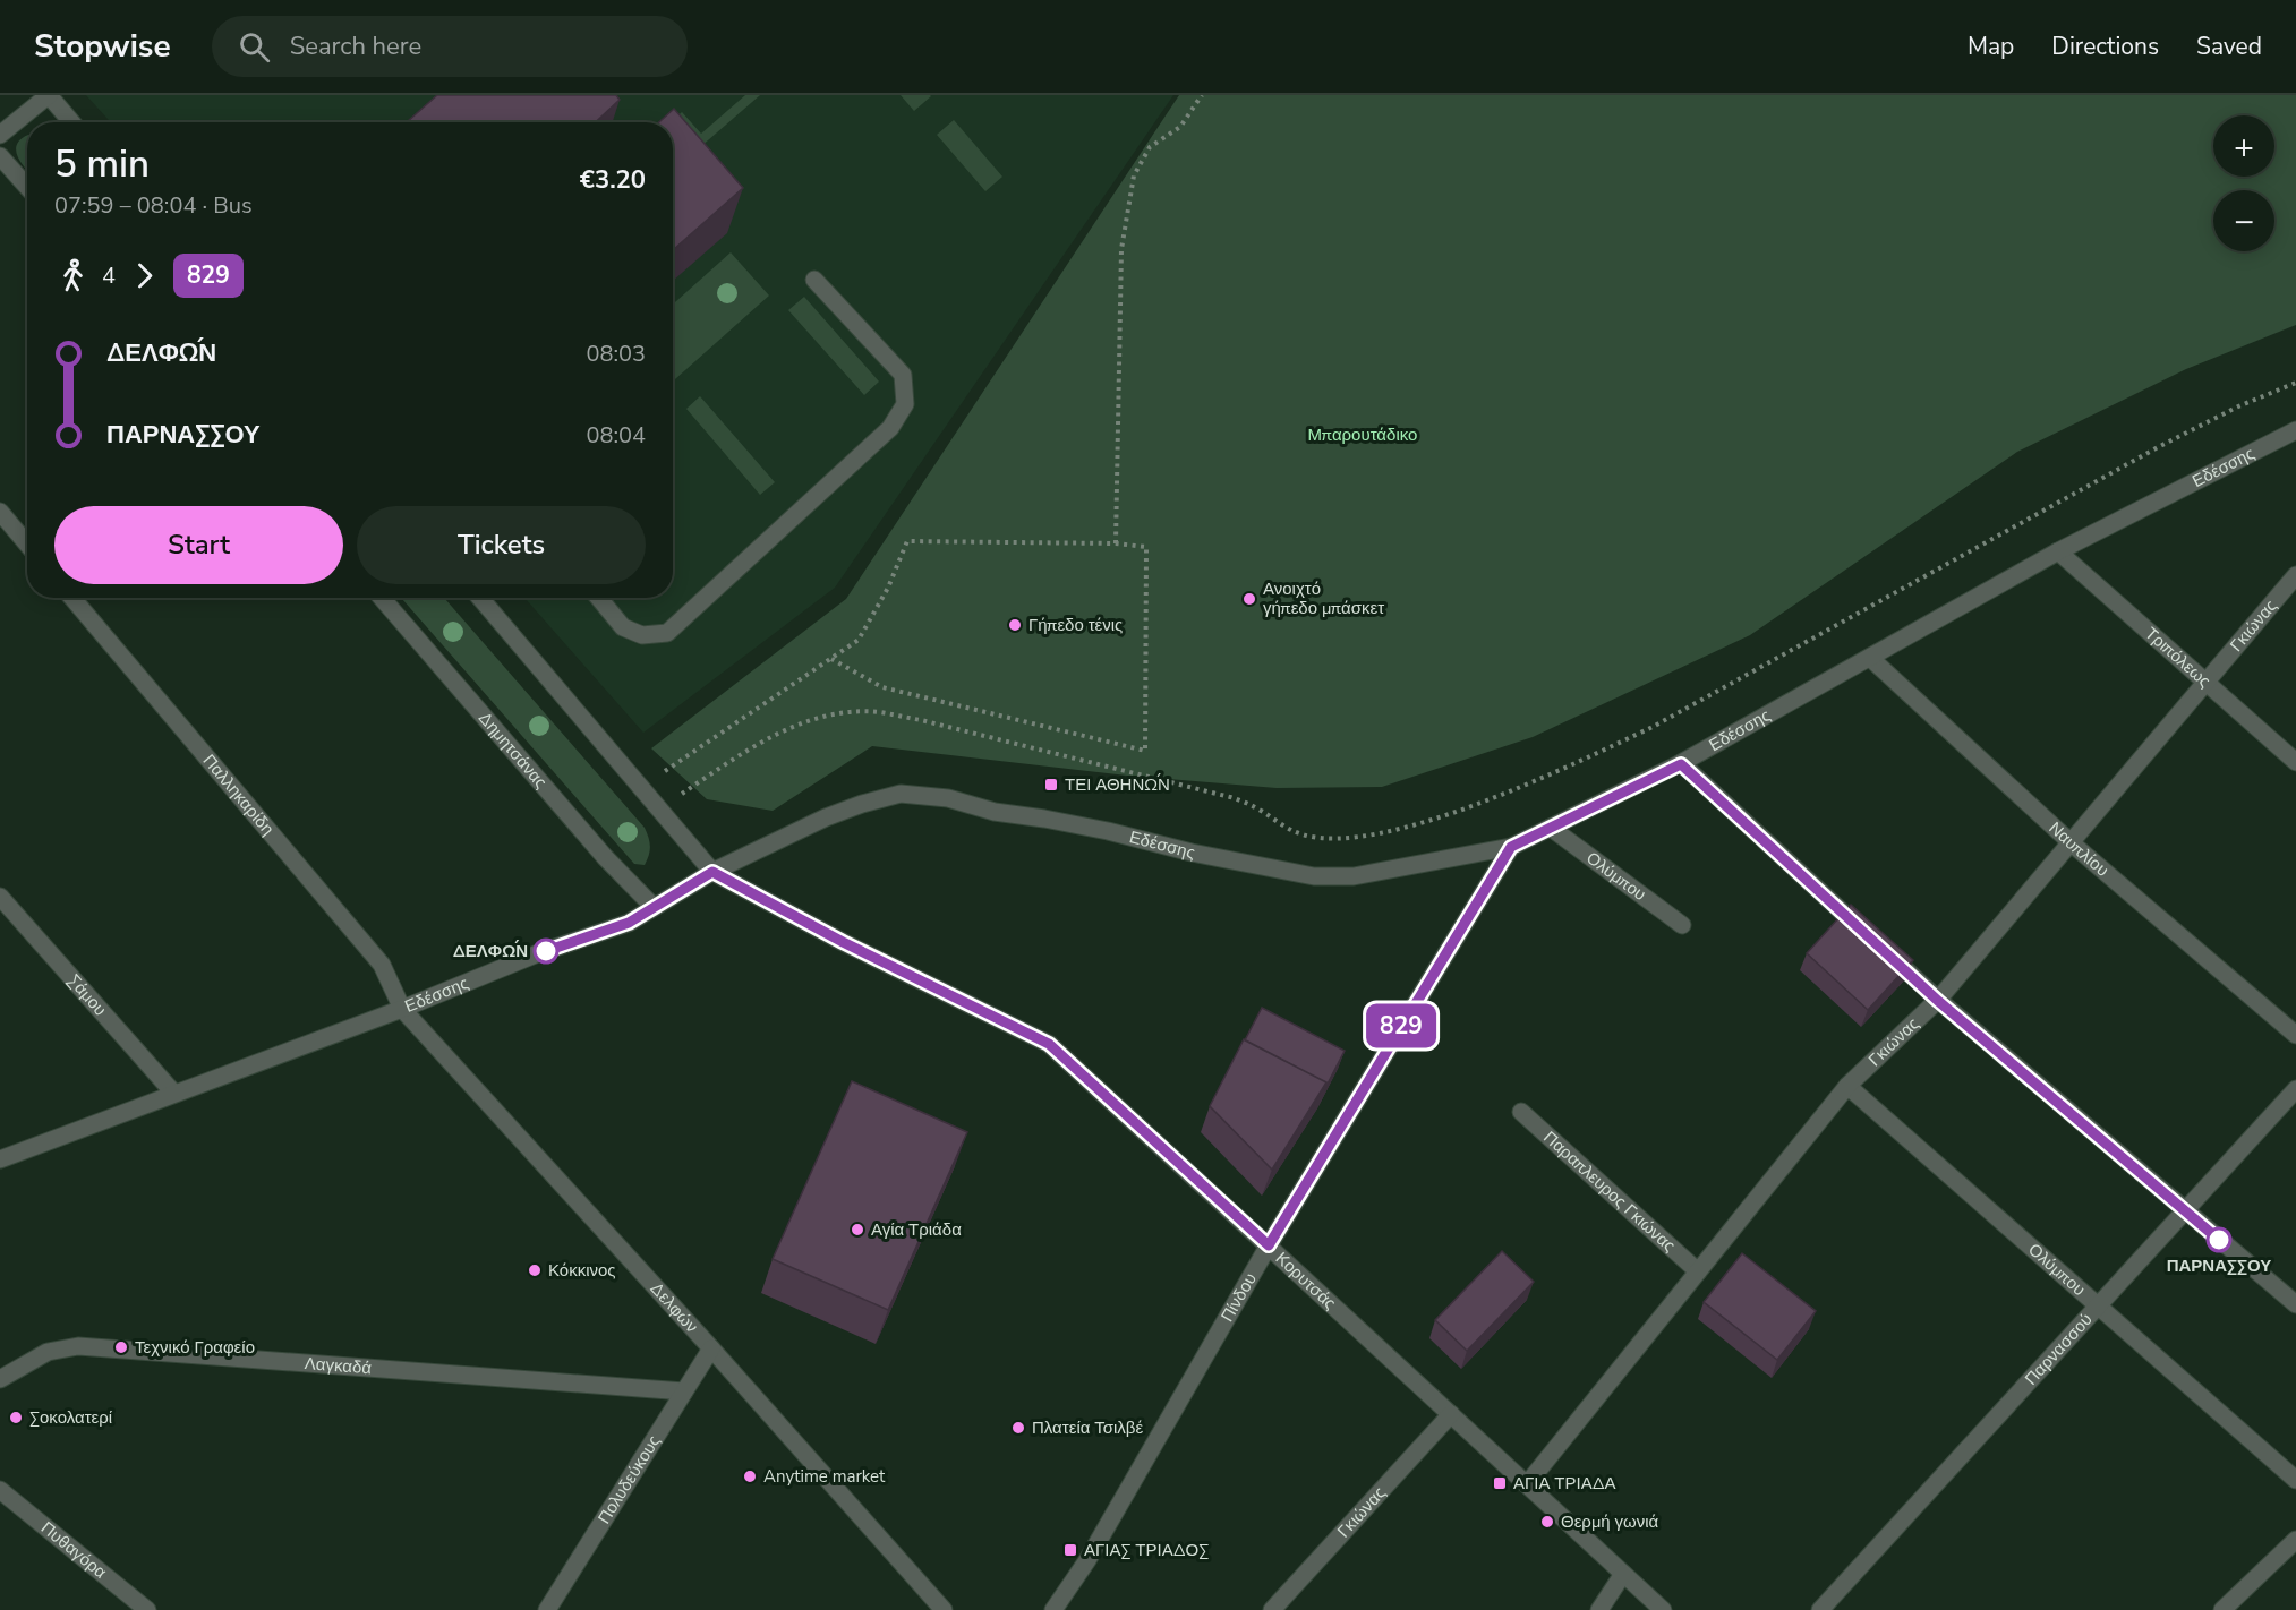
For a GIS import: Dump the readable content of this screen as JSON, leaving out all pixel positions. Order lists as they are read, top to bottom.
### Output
{
  "streets": {
    "street": [
      "Εδέσσης",
      "Γκιώνας",
      "Τριπόλεως",
      "Δημητσάνας",
      "Παλληκαρίδη",
      "Ναυπλίου",
      "Ολύμπου",
      "Σάμου",
      "Παραπλευρος Γκιώνας",
      "Κορυτσάς",
      "Πίνδου",
      "Δελφών",
      "Παρνασσού",
      "Λαγκαδά",
      "Πολυδεύκους",
      "Πυθαγόρα"
    ]
  },
  "crossings": [
    ["Εδέσσης", "Τριπόλεως"],
    ["Εδέσσης", "Δημητσάνας"],
    ["Εδέσσης", "Παλληκαρίδη"],
    ["Εδέσσης", "Ναυπλίου"],
    ["Εδέσσης", "Ολύμπου"],
    ["Εδέσσης", "Σάμου"],
    ["Εδέσσης", "Κορυτσάς"],
    ["Εδέσσης", "Πίνδου"],
    ["Εδέσσης", "Δελφών"],
    ["Γκιώνας", "Τριπόλεως"],
    ["Γκιώνας", "Ναυπλίου"],
    ["Γκιώνας", "Ολύμπου"],
    ["Γκιώνας", "Παραπλευρος Γκιώνας"],
    ["Γκιώνας", "Κορυτσάς"],
    ["Παλληκαρίδη", "Δελφών"],
    ["Ολύμπου", "Παρνασσού"],
    ["Κορυτσάς", "Πίνδου"],
    ["Δελφών", "Πολυδεύκους"],
    ["Λαγκαδά", "Πολυδεύκους"]
  ],
  "parks": ["Μπαρουτάδικο"],
  "places": {
    "other": [
      "Ανοιχτό γήπεδο μπάσκετ",
      "Γήπεδο τένις",
      "ΔΕΛΦΏΝ",
      "Αγία Τριάδα",
      "ΠΑΡΝΑΣΣΟΥ",
      "Κόκκινος",
      "Τεχνικό Γραφείο",
      "Σοκολατερί",
      "Πλατεία Τσιλβέ",
      "Anytime market",
      "Θερμή γωνιά"
    ],
    "transit": ["ΤΕΙ ΑΘΗΝΏΝ", "ΑΓΙΑ ΤΡΙΑΔΑ", "ΑΓΙΑΣ ΤΡΙΑΔΟΣ"]
  },
  "lines": ["bus line 829"],
  "page": {
    "header": "Stopwise",
    "search": "Search here",
    "nav": ["Map", "Directions", "Saved"],
    "on_map": "829",
    "map_buttons": ["+", "−"],
    "heading": ["5 min", "07:59 – 08:04 · Bus", "€3.20"],
    "legs": ["4", "829"],
    "list": [
      {
        "name": "ΔΕΛΦΏΝ",
        "value": "08:03"
      },
      {
        "name": "ΠΑΡΝΑΣΣΟΥ",
        "value": "08:04"
      }
    ],
    "buttons": ["Start", "Tickets"]
  }
}
